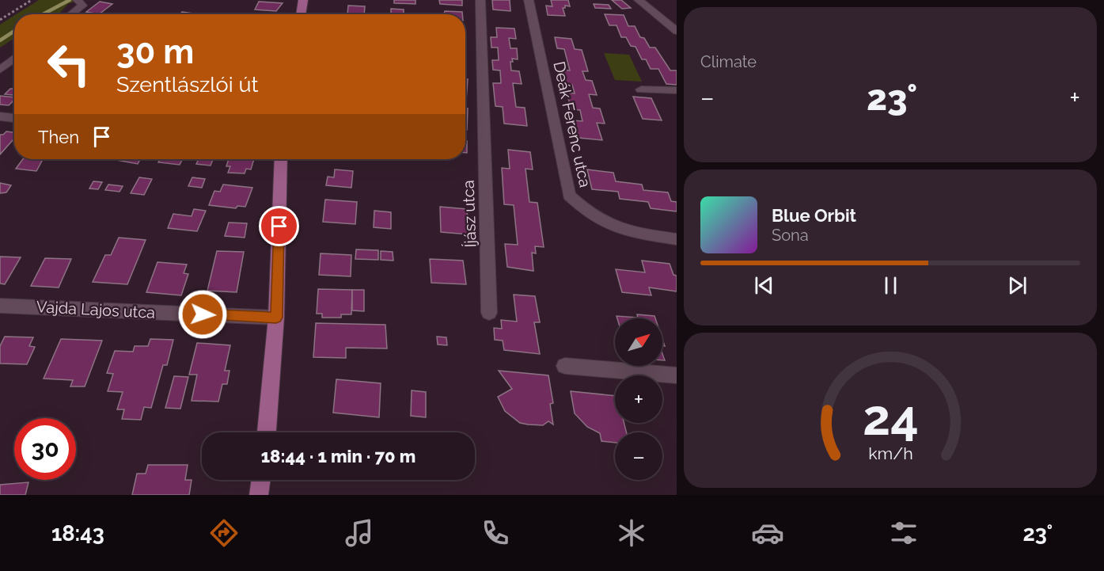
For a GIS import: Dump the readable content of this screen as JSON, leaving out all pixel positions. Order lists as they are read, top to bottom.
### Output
{
  "streets": {
    "street": ["Deák Ferenc utca", "Íjász utca", "Vajda Lajos utca"]
  },
  "north": "top right",
  "page": {
    "tile": "Climate",
    "turn": ["30 m", "Szentlászlói út"],
    "heat": ["−", "23°", "+"],
    "then": "Then",
    "song": ["Blue Orbit", "Sona"],
    "map_buttons": ["+", "−"],
    "limit": "30",
    "trip": "18:44 · 1 min · 70 m",
    "tabs": ["18:43", "23°"],
    "gauge": ["24", "km/h"]
  }
}
